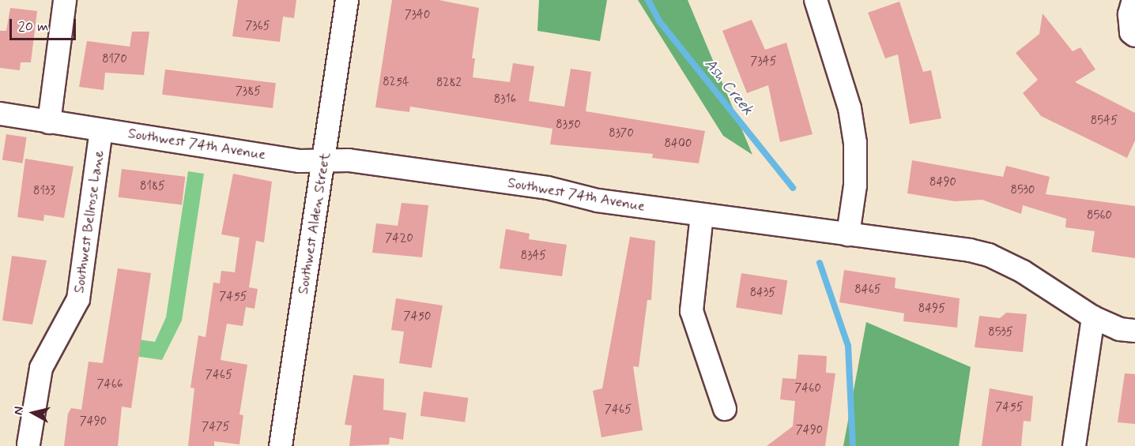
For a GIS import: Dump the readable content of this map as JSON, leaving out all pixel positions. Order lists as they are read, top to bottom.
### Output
{
  "streets": {
    "street": ["Southwest 74th Avenue", "Southwest Bellrose Lane", "Southwest Alden Street"]
  },
  "crossings": [
    ["Southwest 74th Avenue", "Southwest Bellrose Lane"],
    ["Southwest 74th Avenue", "Southwest Alden Street"]
  ],
  "water": ["Ash Creek"],
  "house_numbers": [
    "7340",
    "7365",
    "8170",
    "7345",
    "8254",
    "8282",
    "7385",
    "8316",
    "8545",
    "8350",
    "8370",
    "8400",
    "8490",
    "8185",
    "8530",
    "8133",
    "8560",
    "7420",
    "8345",
    "8465",
    "8435",
    "7455",
    "8495",
    "7450",
    "8535",
    "7465",
    "7466",
    "7460",
    "7455",
    "7465",
    "7490",
    "7475",
    "7490"
  ],
  "scale_bar": "20 m",
  "north": "left"
}
